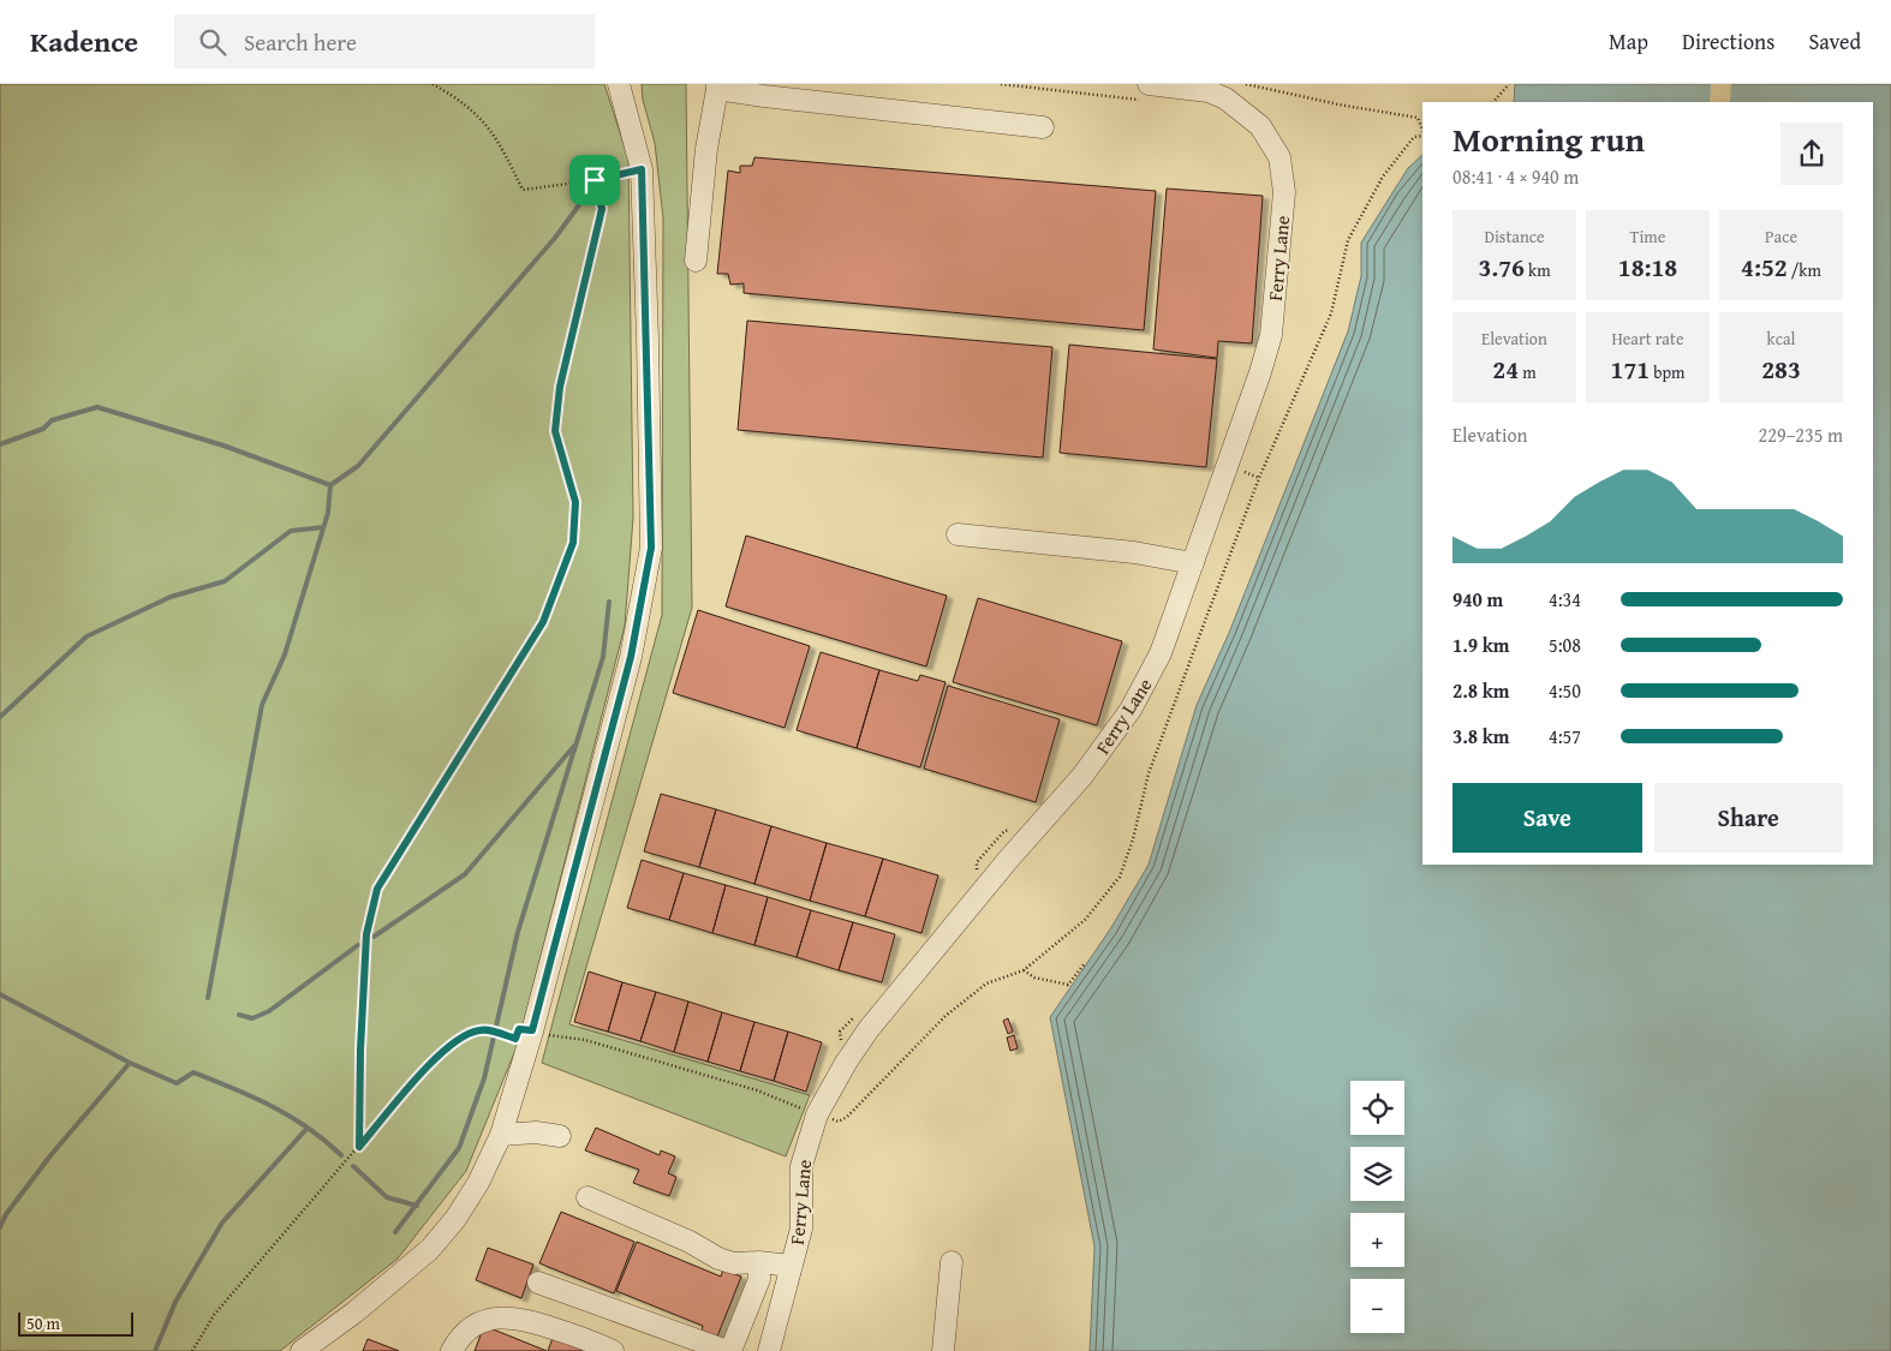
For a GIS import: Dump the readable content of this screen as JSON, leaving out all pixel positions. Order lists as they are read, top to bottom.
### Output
{
  "streets": {
    "street": ["Ferry Lane"]
  },
  "scale_bar": "50 m",
  "page": {
    "header": "Kadence",
    "search": "Search here",
    "nav": ["Map", "Directions", "Saved"],
    "heading": ["Morning run", "08:41 · 4 × 940 m"],
    "stats": [
      ["Distance", "3.76 km"],
      ["Time", "18:18"],
      ["Pace", "4:52 /km"],
      ["Elevation", "24 m"],
      ["Heart rate", "171 bpm"],
      ["kcal", "283"]
    ],
    "chart": ["Elevation", "229–235 m"],
    "list": [
      {
        "name": "940 m",
        "note": "4:34"
      },
      {
        "name": "1.9 km",
        "note": "5:08"
      },
      {
        "name": "2.8 km",
        "note": "4:50"
      },
      {
        "name": "3.8 km",
        "note": "4:57"
      }
    ],
    "buttons": ["Save", "Share"],
    "map_buttons": ["+", "−"],
    "scale": "50 m"
  }
}
